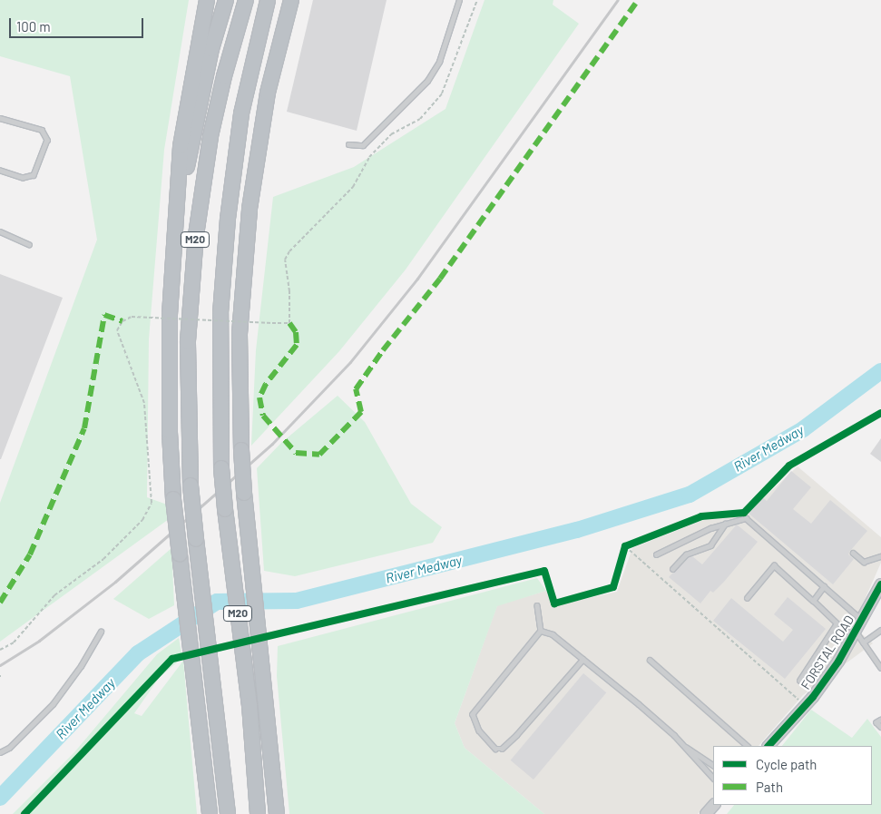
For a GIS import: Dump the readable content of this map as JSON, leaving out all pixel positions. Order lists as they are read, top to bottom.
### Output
{
  "streets": {
    "highway": ["M20"],
    "street": ["FORSTAL ROAD"]
  },
  "water": ["River Medway"],
  "legend": ["Cycle path", "Path"],
  "scale_bar": "100 m"
}
